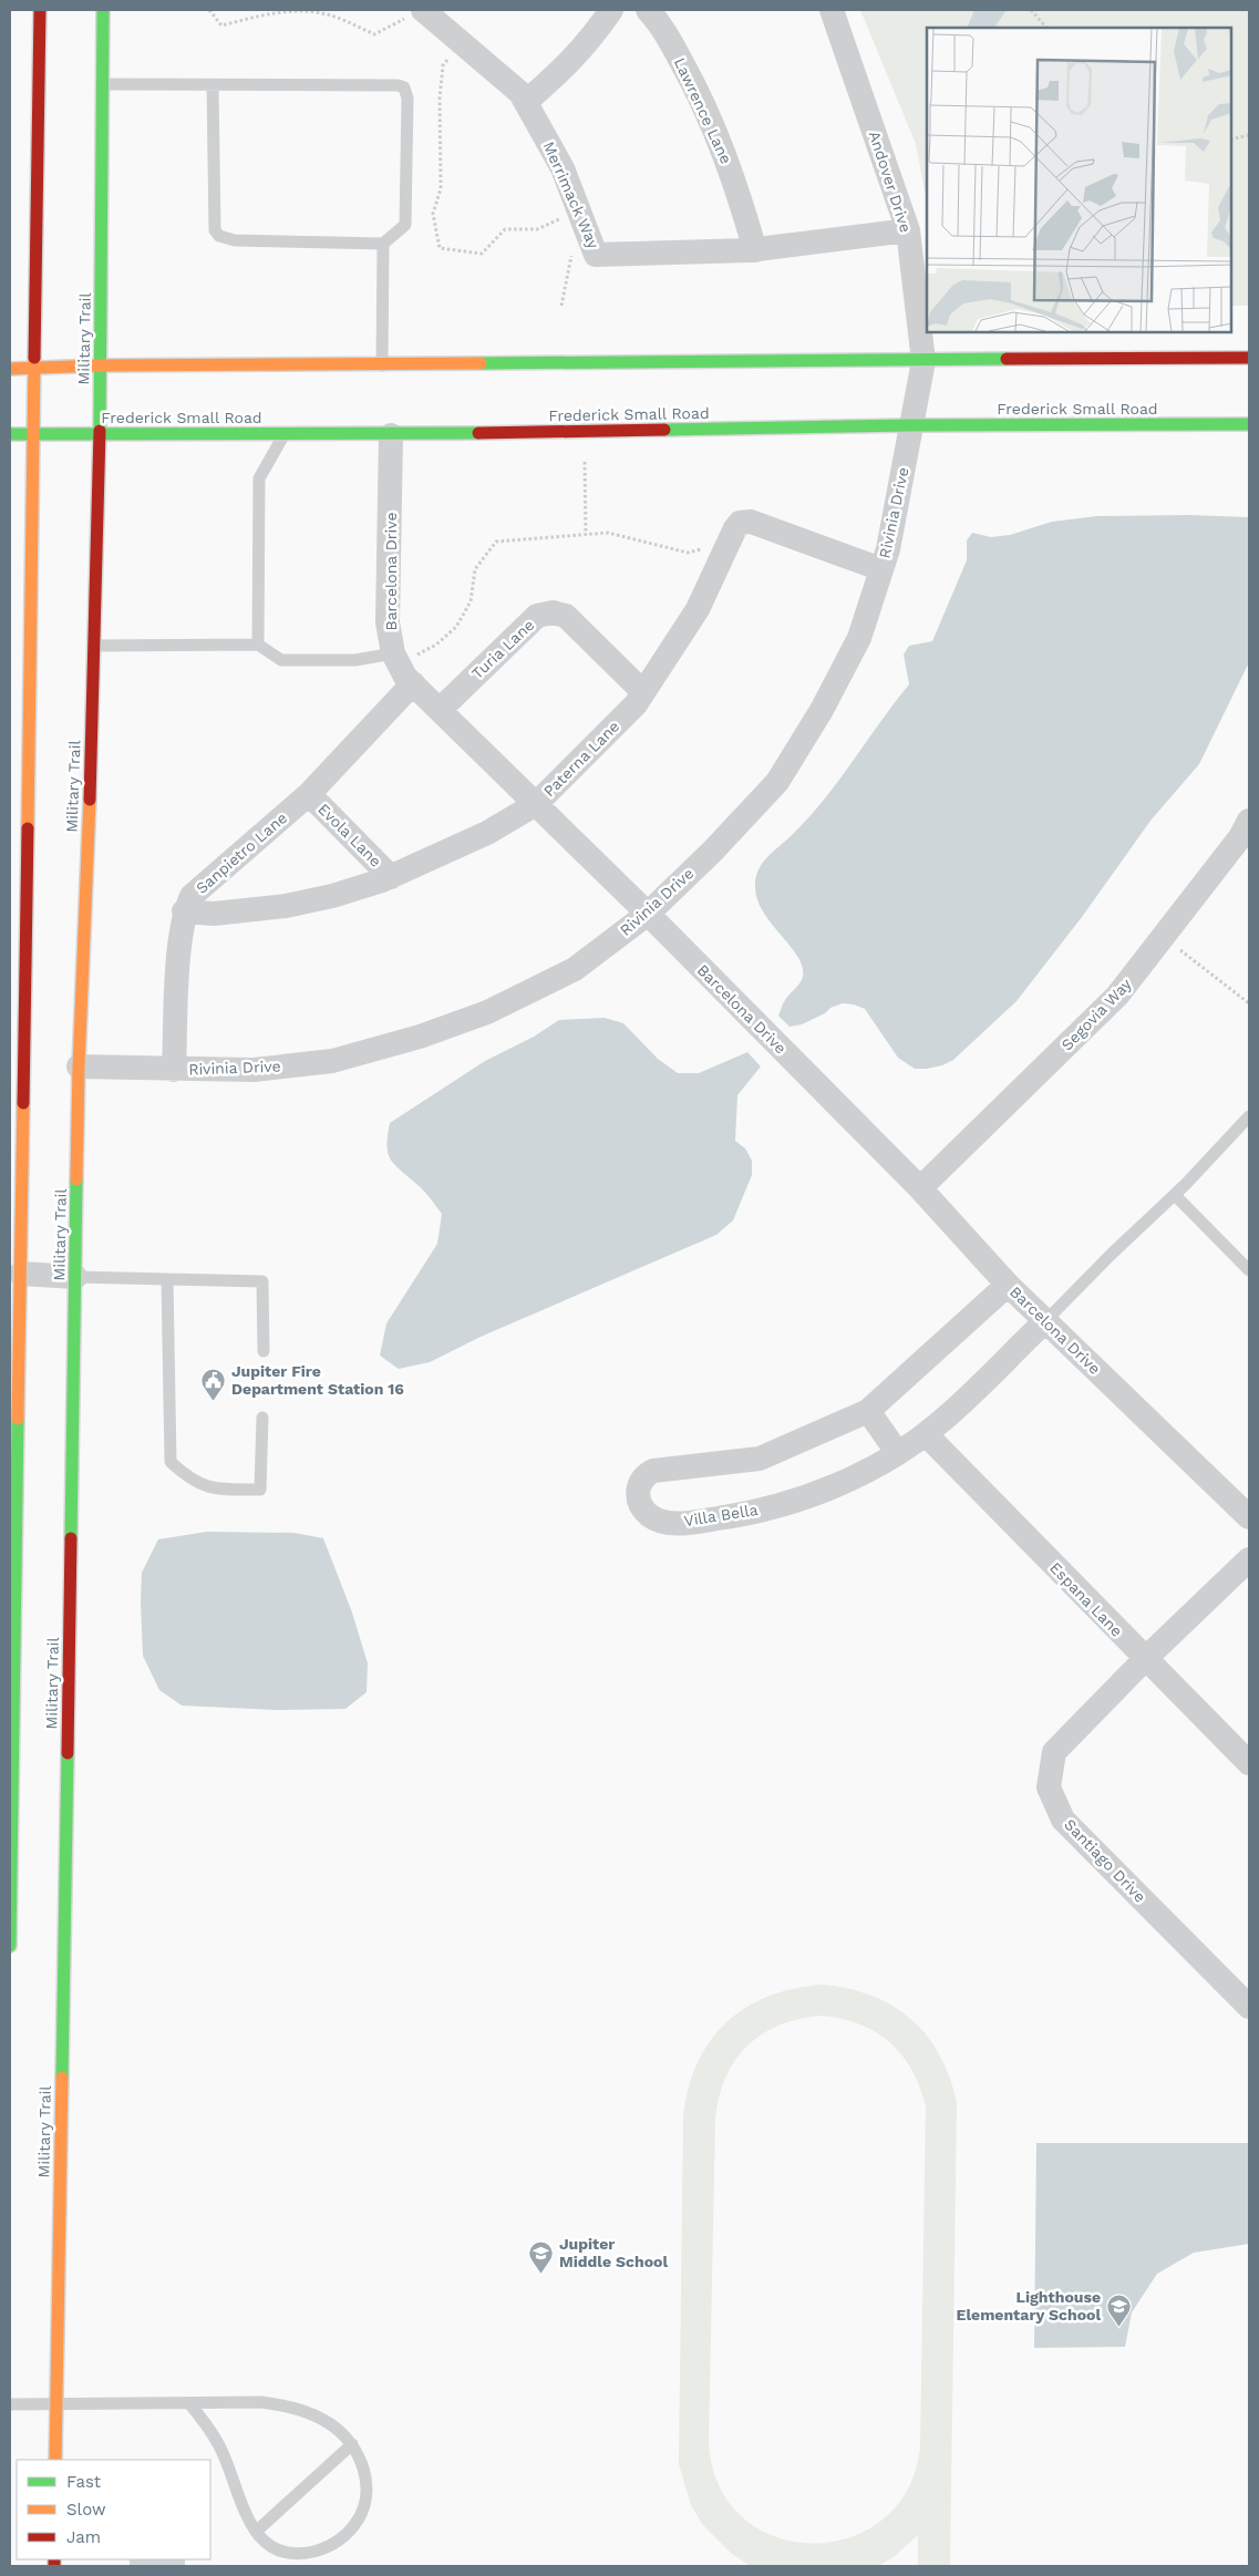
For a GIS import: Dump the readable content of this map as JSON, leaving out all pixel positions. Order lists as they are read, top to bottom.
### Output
{
  "streets": {
    "main road": ["Military Trail", "Frederick Small Road"],
    "street": [
      "Lawrence Lane",
      "Andover Drive",
      "Merrimack Way",
      "Rivinia Drive",
      "Barcelona Drive",
      "Turia Lane",
      "Paterna Lane",
      "Evola Lane",
      "Sanpietro Lane",
      "Segovia Way",
      "Villa Bella",
      "Espana Lane",
      "Santiago Drive"
    ]
  },
  "crossings": [
    ["Lawrence Lane", "Merrimack Way"],
    ["Andover Drive", "Merrimack Way"],
    ["Andover Drive", "Rivinia Drive"],
    ["Military Trail", "Frederick Small Road"],
    ["Military Trail", "Rivinia Drive"],
    ["Frederick Small Road", "Rivinia Drive"],
    ["Frederick Small Road", "Barcelona Drive"],
    ["Rivinia Drive", "Barcelona Drive"],
    ["Rivinia Drive", "Paterna Lane"],
    ["Rivinia Drive", "Sanpietro Lane"],
    ["Barcelona Drive", "Turia Lane"],
    ["Barcelona Drive", "Paterna Lane"],
    ["Barcelona Drive", "Sanpietro Lane"],
    ["Barcelona Drive", "Segovia Way"],
    ["Barcelona Drive", "Villa Bella"],
    ["Turia Lane", "Paterna Lane"],
    ["Paterna Lane", "Evola Lane"],
    ["Paterna Lane", "Sanpietro Lane"],
    ["Evola Lane", "Sanpietro Lane"],
    ["Villa Bella", "Espana Lane"],
    ["Espana Lane", "Santiago Drive"]
  ],
  "places": {
    "public building": ["Jupiter Fire Department Station 16"],
    "school or university": ["Jupiter Middle School", "Lighthouse Elementary School"]
  },
  "legend": ["Fast", "Slow", "Jam"]
}
